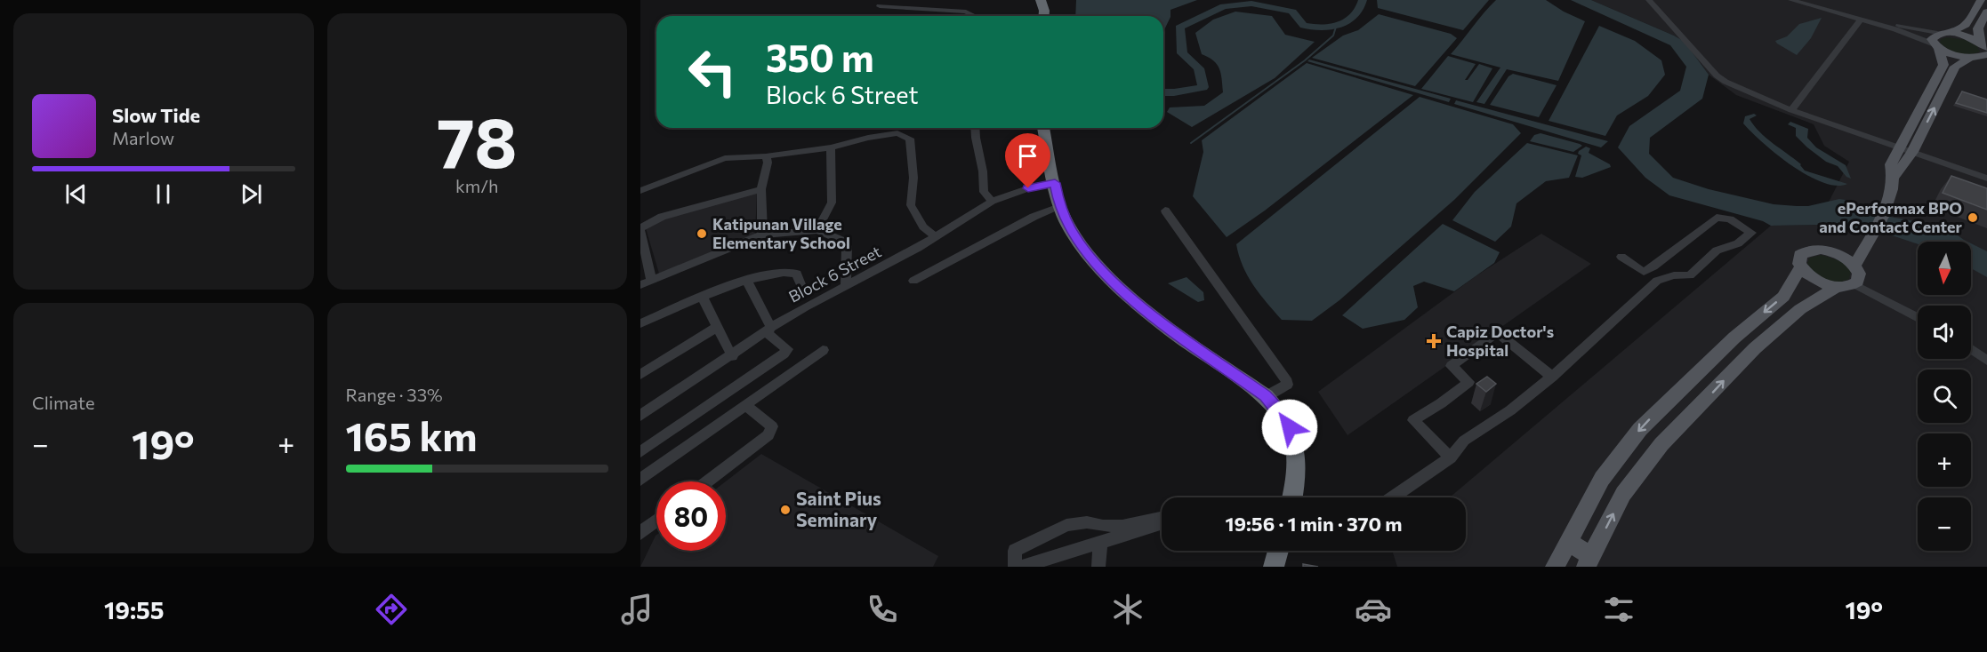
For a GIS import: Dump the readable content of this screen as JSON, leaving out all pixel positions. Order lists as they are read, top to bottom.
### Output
{
  "streets": {
    "street": ["Block 6 Street"]
  },
  "places": {
    "other": ["ePerformax BPO and Contact Center", "Katipunan Village Elementary School", "Saint Pius Seminary"],
    "health": ["Capiz Doctor's Hospital"]
  },
  "north": "bottom",
  "page": {
    "tile": [
      ["78", "km/h"],
      "Climate",
      ["Range · 33%", "165 km"]
    ],
    "turn": ["350 m", "Block 6 Street"],
    "song": ["Slow Tide", "Marlow"],
    "map_buttons": ["+", "−"],
    "heat": ["−", "19°", "+"],
    "limit": "80",
    "trip": "19:56 · 1 min · 370 m",
    "tabs": ["19:55", "19°"]
  }
}
